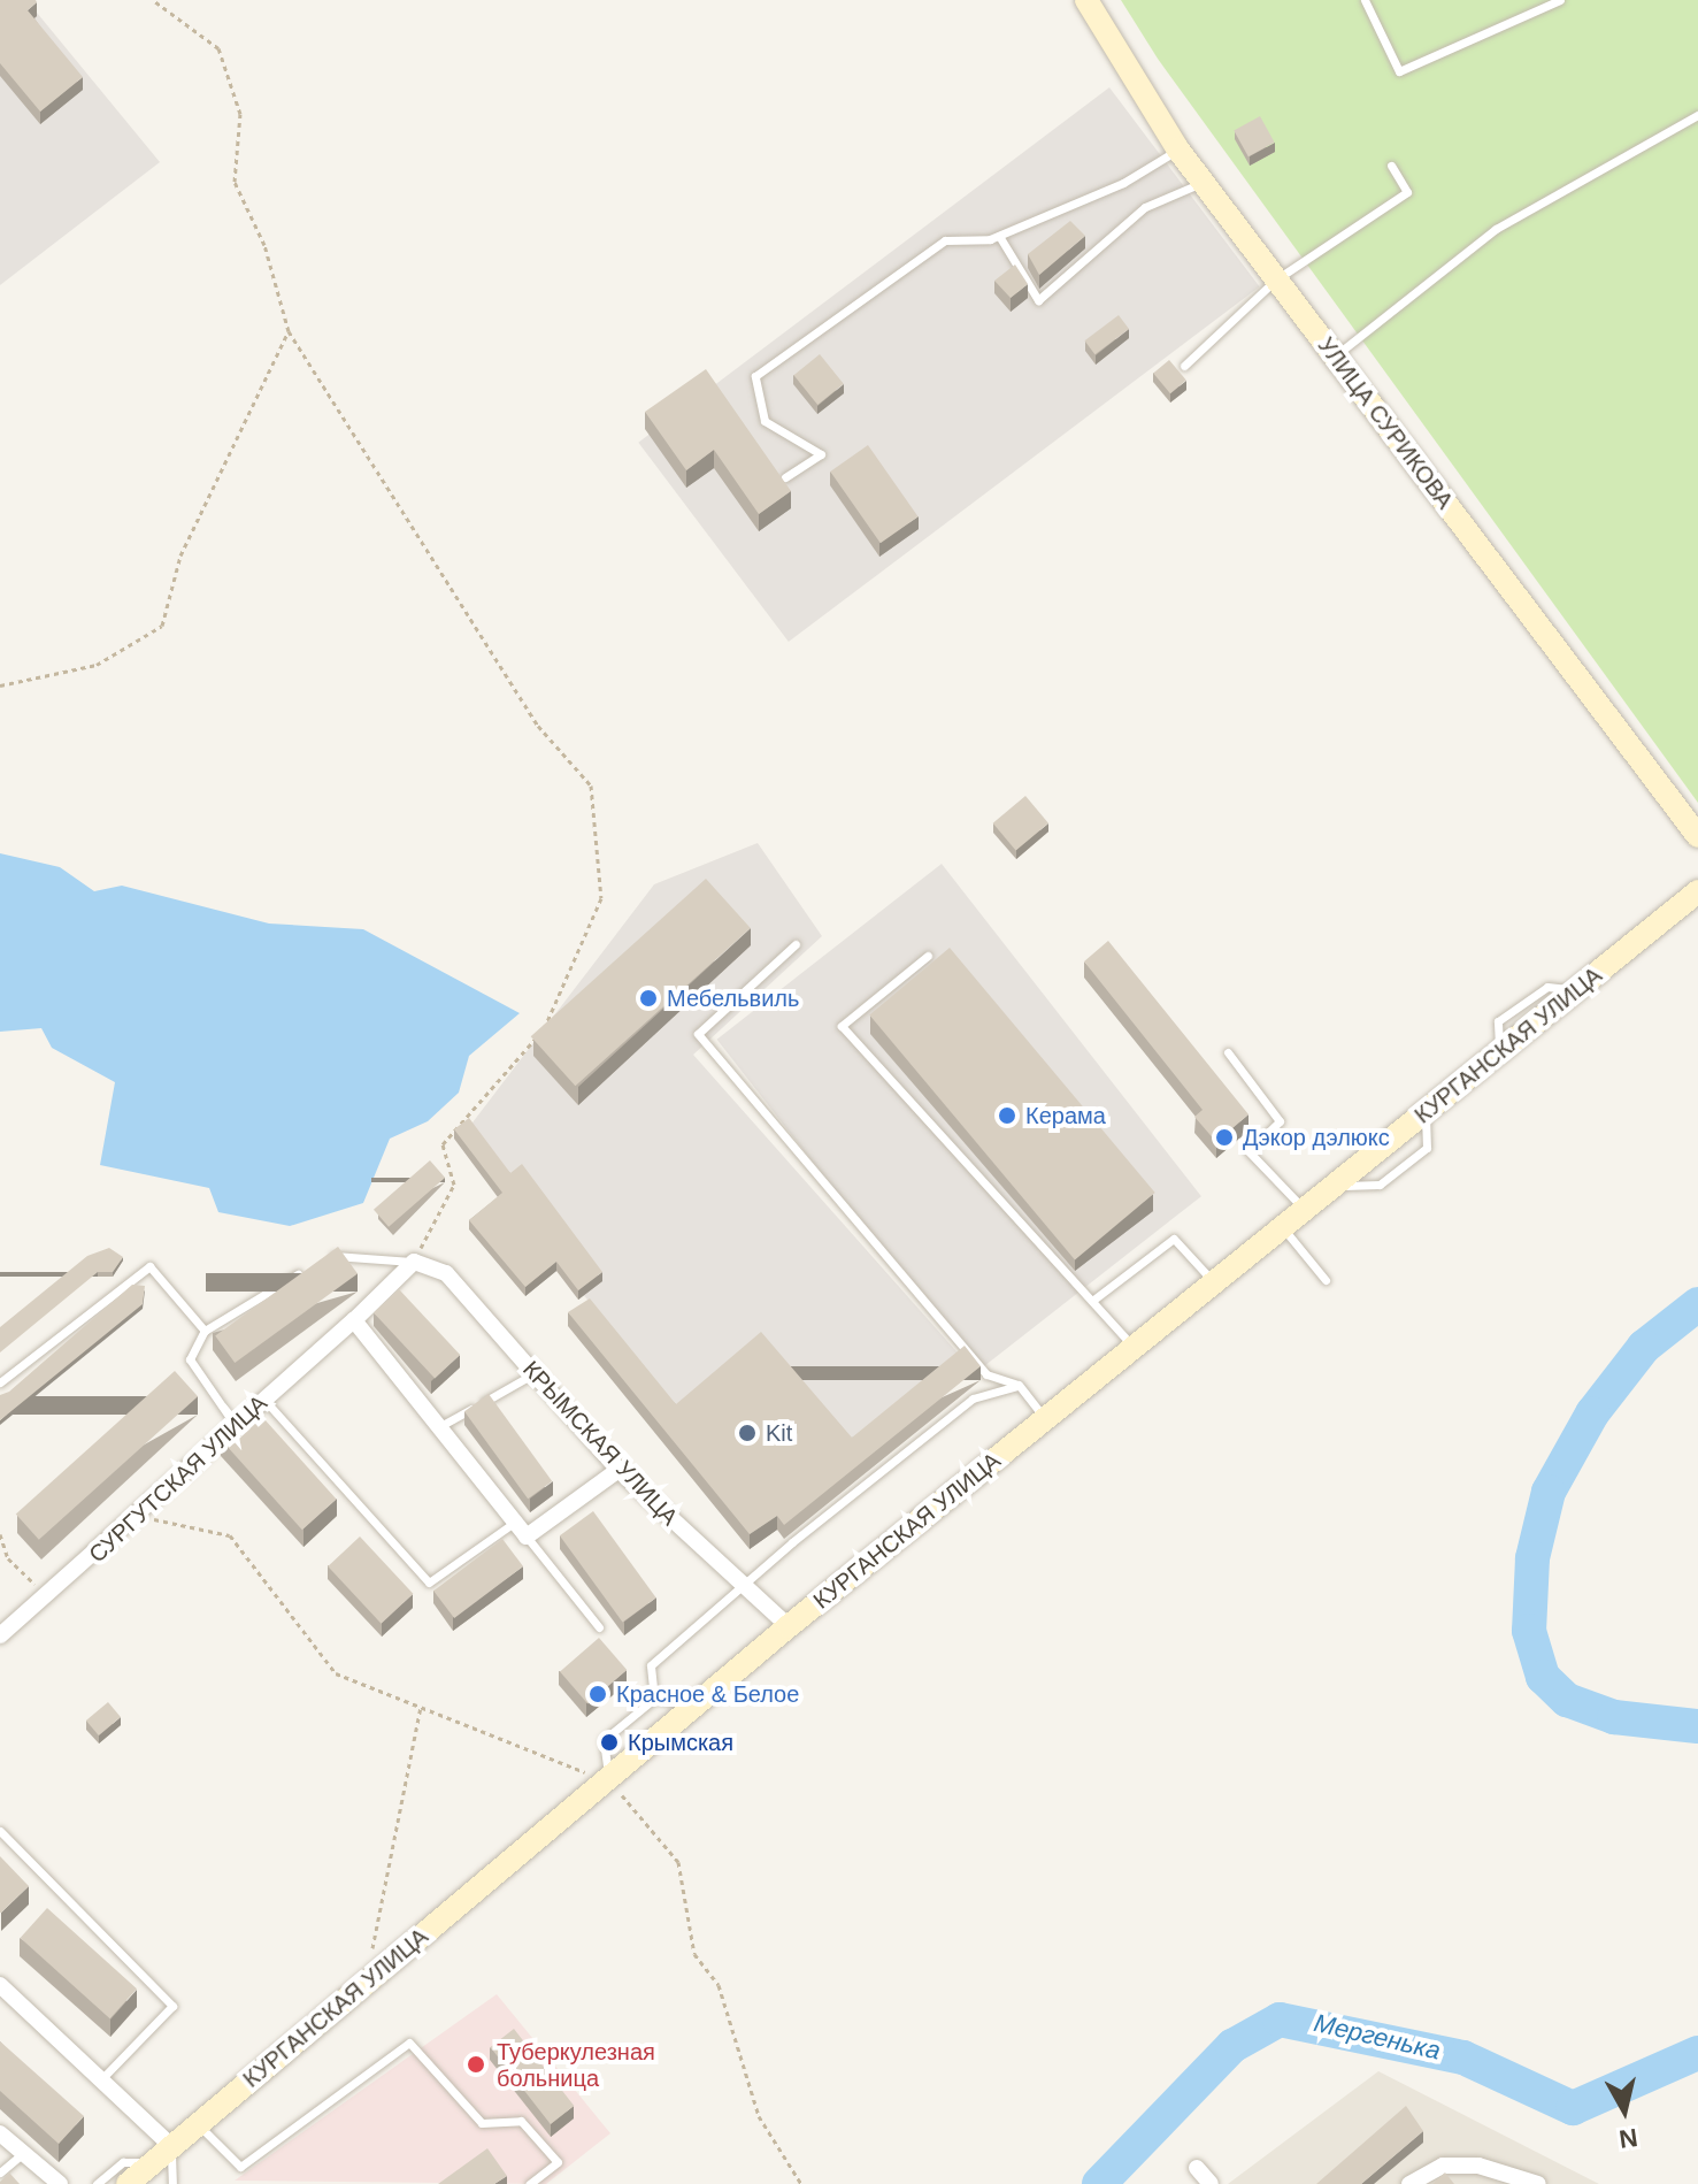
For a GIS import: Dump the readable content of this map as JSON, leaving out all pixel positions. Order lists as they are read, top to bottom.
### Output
{
  "streets": {
    "main road": ["УЛИЦА СУРИКОВА", "КУРГАНСКАЯ УЛИЦА"],
    "street": ["КРЫМСКАЯ УЛИЦА", "СУРГУТСКАЯ УЛИЦА"]
  },
  "crossings": [
    ["КУРГАНСКАЯ УЛИЦА", "КРЫМСКАЯ УЛИЦА"],
    ["КРЫМСКАЯ УЛИЦА", "СУРГУТСКАЯ УЛИЦА"]
  ],
  "water": ["Мергенька"],
  "places": [
    "Мебельвиль",
    "Керама",
    "Дэкор дэлюкс",
    "Kit",
    "Красное & Белое",
    "Крымская",
    "Туберкулезная больница"
  ],
  "north": "bottom"
}
